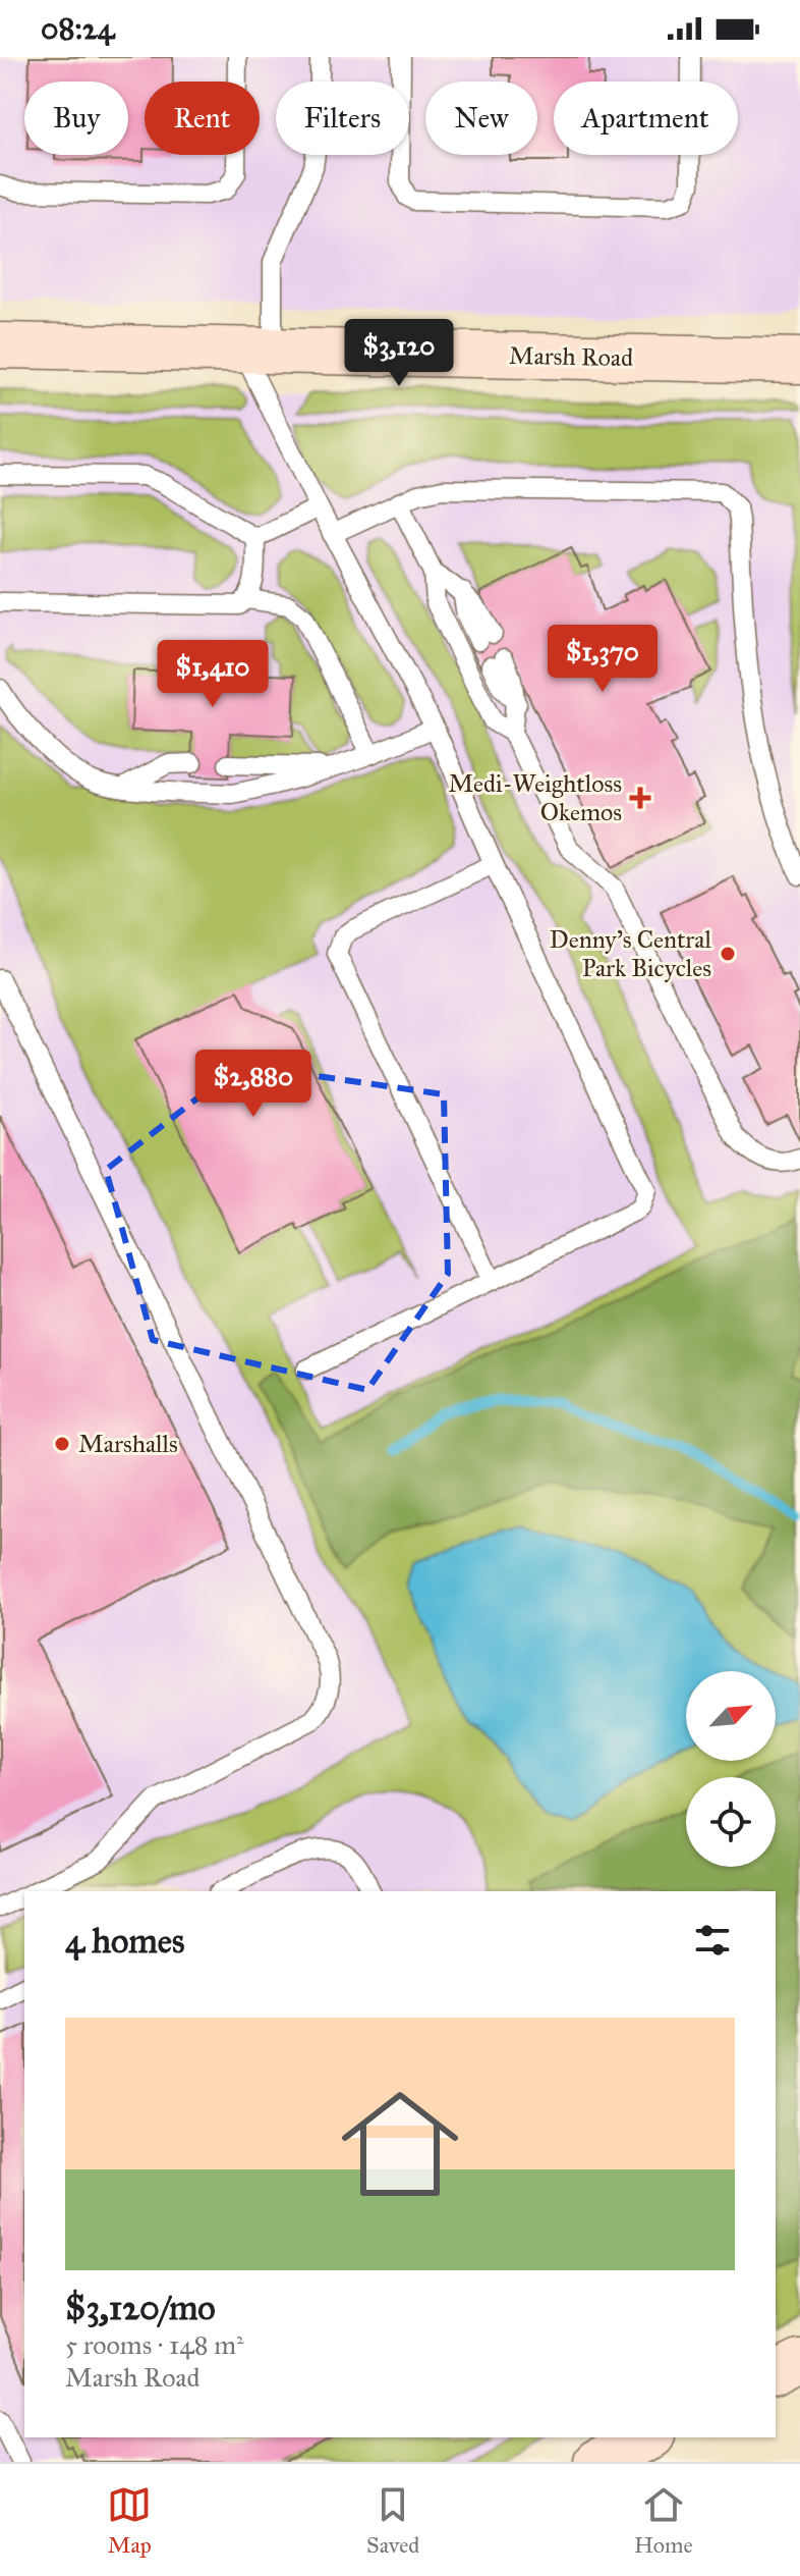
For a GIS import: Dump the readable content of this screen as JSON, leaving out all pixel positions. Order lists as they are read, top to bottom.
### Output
{
  "streets": {
    "main road": ["Marsh Road"]
  },
  "places": {
    "health": ["Medi-Weightloss Okemos"],
    "other": ["Denny's Central Park Bicycles", "Marshalls"]
  },
  "north": "top right",
  "page": {
    "status": "08:24",
    "chip": [
      "Buy",
      "Rent",
      "Filters",
      "New",
      "Apartment"
    ],
    "price": [
      "$3,120",
      "$1,370",
      "$1,410",
      "$2,880"
    ],
    "heading": "4 homes",
    "list": [
      {
        "name": "$3,120/mo",
        "note": "5 rooms · 148 m² · Marsh Road"
      }
    ],
    "tabs": ["Map", "Saved", "Home"]
  }
}
